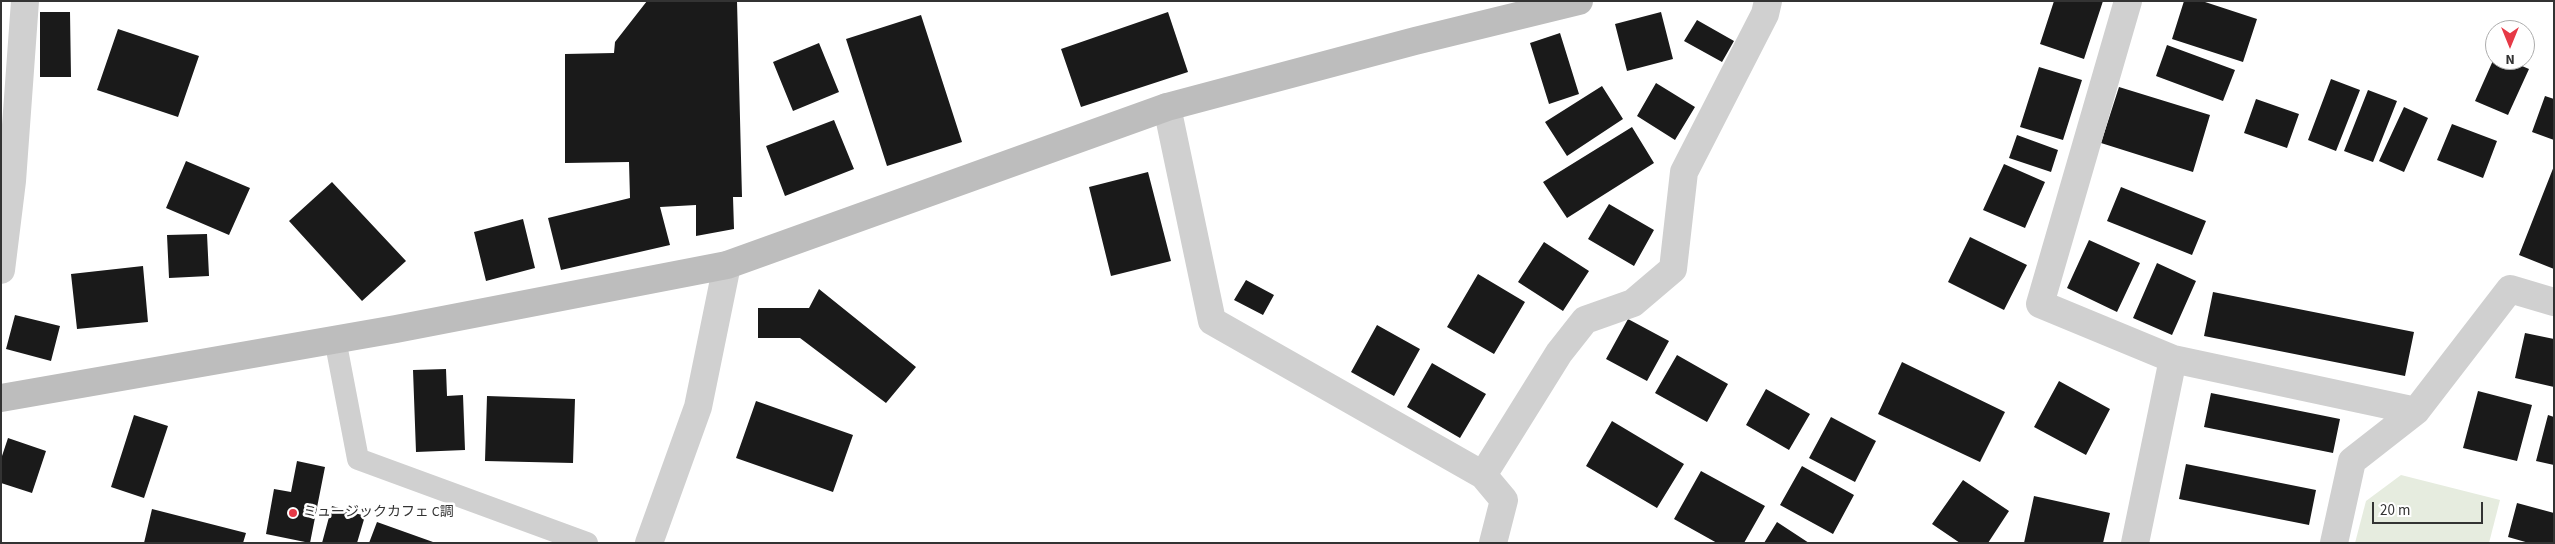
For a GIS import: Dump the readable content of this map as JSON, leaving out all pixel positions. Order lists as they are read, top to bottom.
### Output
{
  "places": ["ミュージックカフェ C調"],
  "scale_bar": "20 m",
  "north": "bottom"
}
